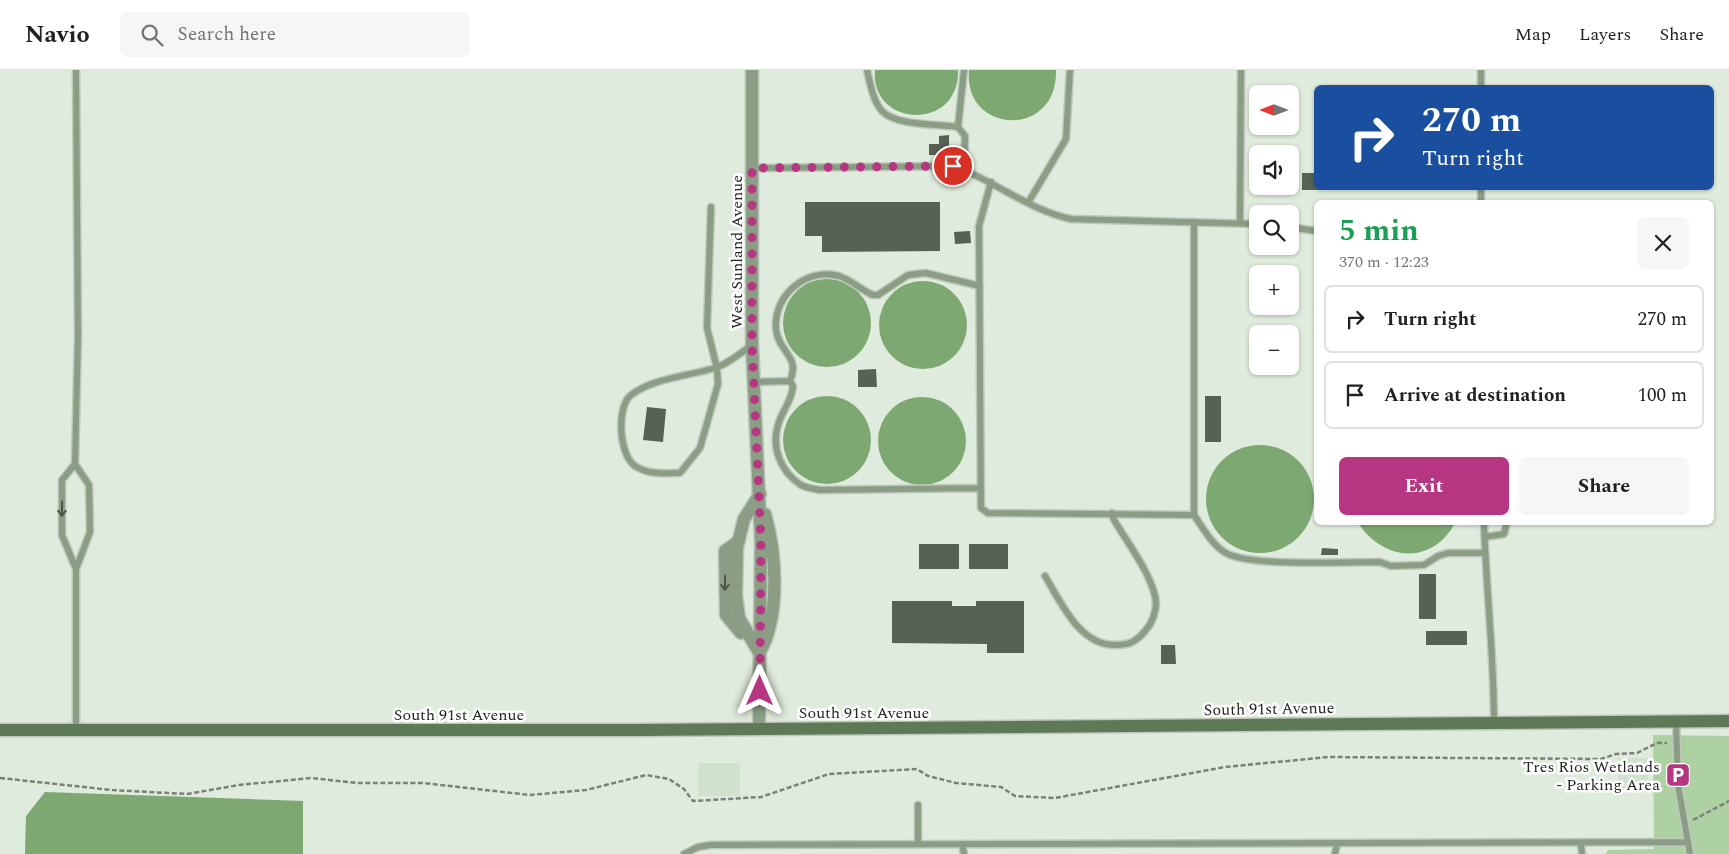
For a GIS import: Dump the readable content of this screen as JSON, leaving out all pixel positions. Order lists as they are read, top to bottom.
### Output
{
  "streets": {
    "main road": ["South 91st Avenue"],
    "street": ["West Sunland Avenue"]
  },
  "crossings": [
    ["West Sunland Avenue", "South 91st Avenue"]
  ],
  "places": {
    "parking": ["Tres Rios Wetlands - Parking Area"]
  },
  "north": "left",
  "page": {
    "header": "Navio",
    "search": "Search here",
    "nav": ["Map", "Layers", "Share"],
    "map_buttons": ["+", "−"],
    "turn": ["270 m", "Turn right"],
    "heading": ["5 min", "370 m · 12:23"],
    "list": [
      {
        "name": "Turn right",
        "value": "270 m"
      },
      {
        "name": "Arrive at destination",
        "value": "100 m"
      }
    ],
    "buttons": ["Exit", "Share"]
  }
}
